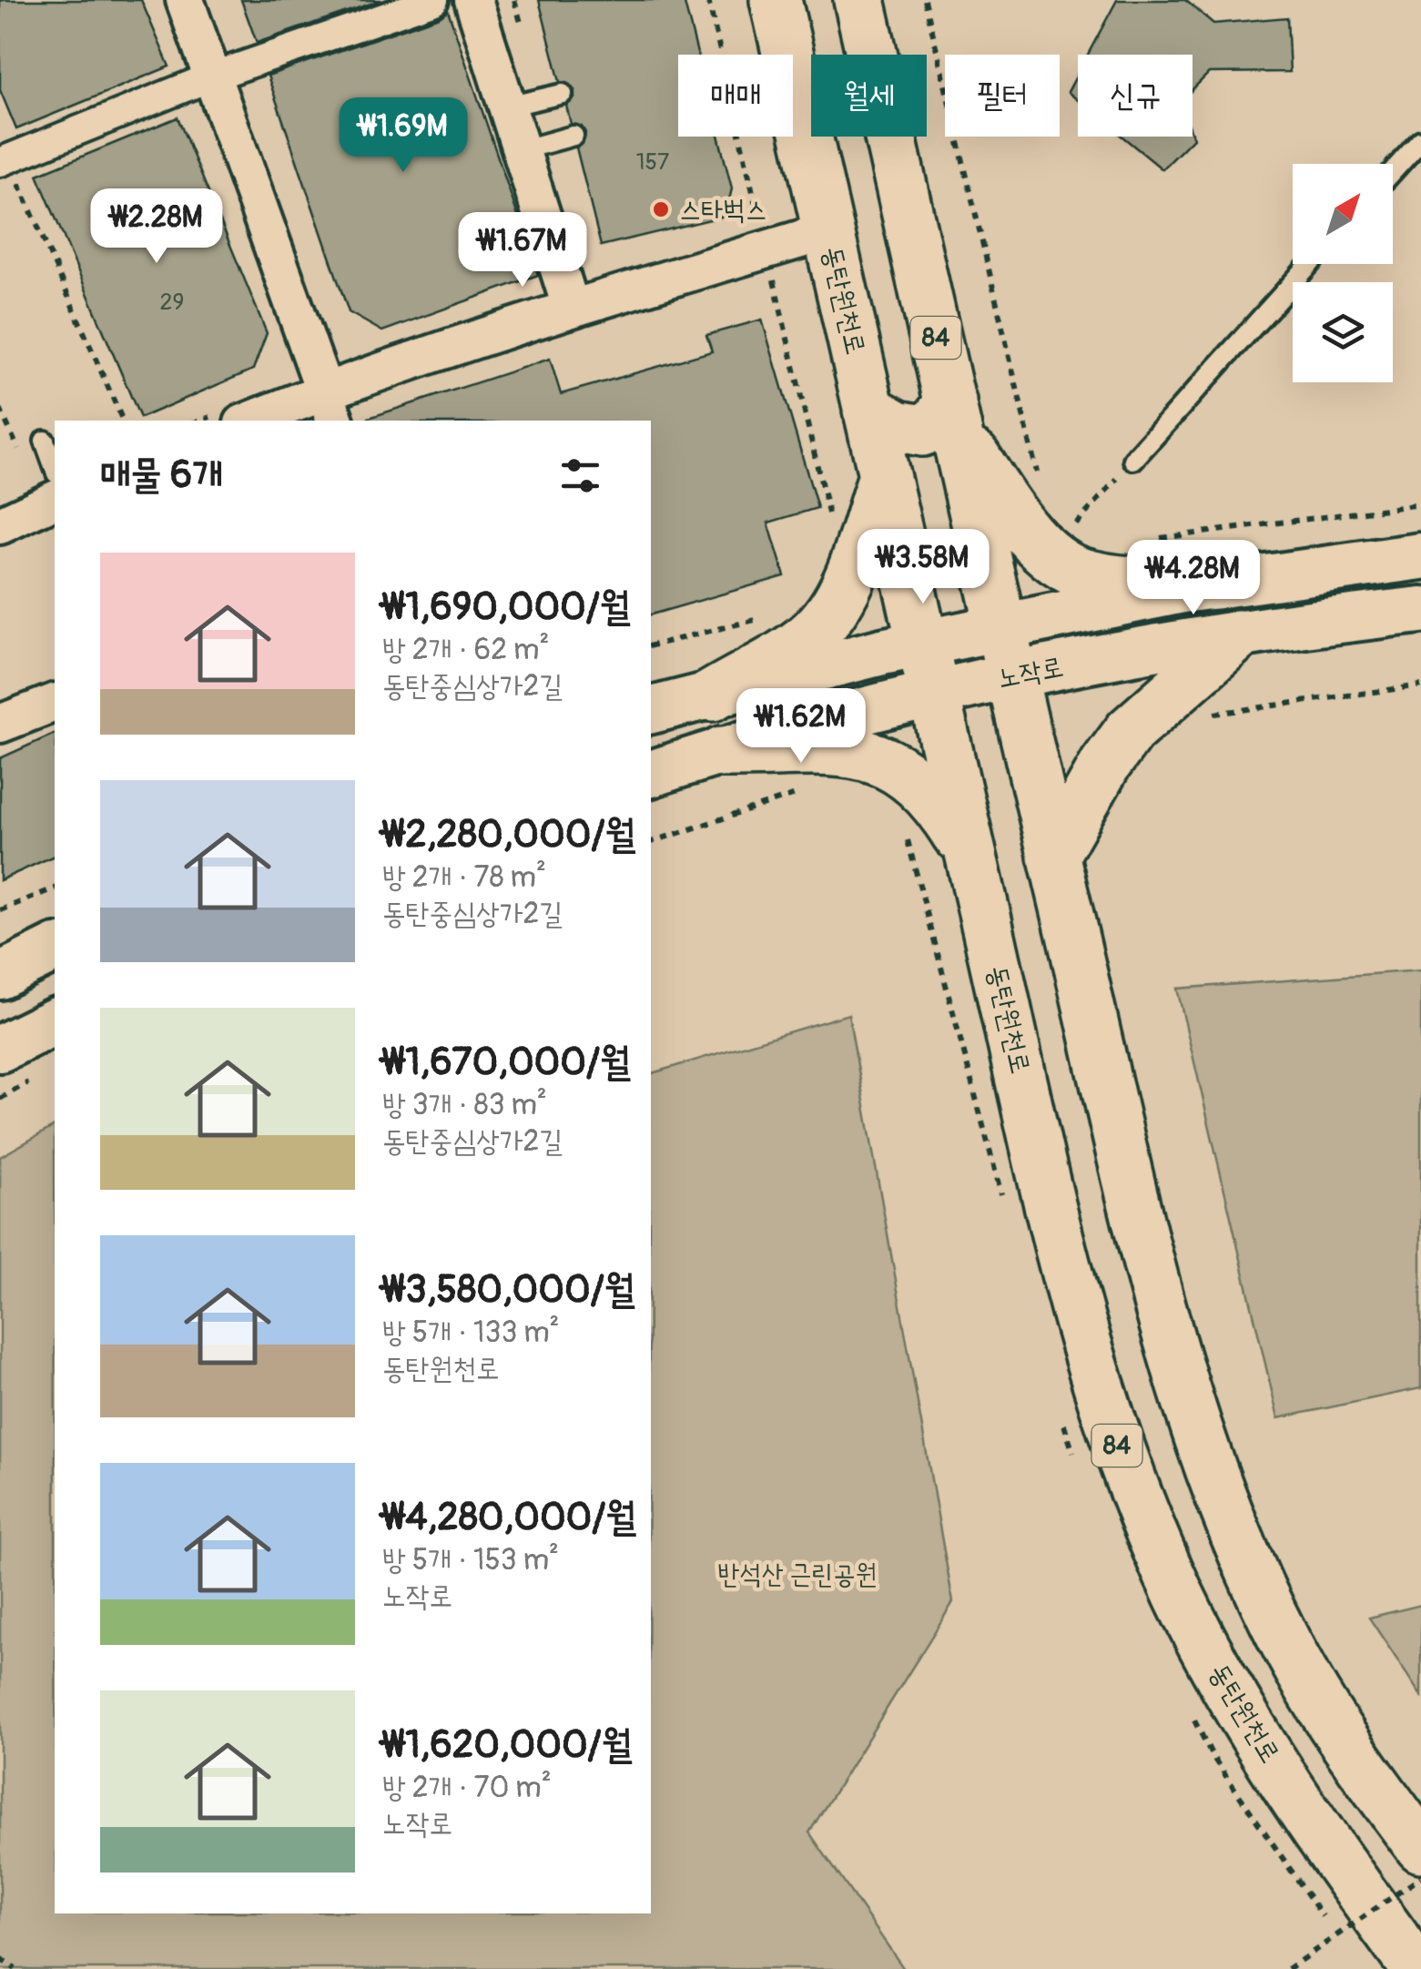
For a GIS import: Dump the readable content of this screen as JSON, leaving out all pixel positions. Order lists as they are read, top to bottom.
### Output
{
  "streets": {
    "main road": ["동탄원천로", "84"],
    "street": ["노작로"]
  },
  "crossings": [
    ["동탄원천로", "노작로"],
    ["84", "노작로"]
  ],
  "parks": ["반석산 근린공원"],
  "places": ["스타벅스"],
  "house_numbers": ["157", "29"],
  "north": "top right",
  "page": {
    "chip": [
      "매매",
      "월세",
      "필터",
      "신규"
    ],
    "price": [
      "₩1.69M",
      "₩2.28M",
      "₩1.67M",
      "₩3.58M",
      "₩4.28M",
      "₩1.62M"
    ],
    "heading": "매물 6개",
    "list": [
      {
        "name": "₩1,690,000/월",
        "note": "방 2개 · 62 m² · 동탄중심상가2길"
      },
      {
        "name": "₩2,280,000/월",
        "note": "방 2개 · 78 m² · 동탄중심상가2길"
      },
      {
        "name": "₩1,670,000/월",
        "note": "방 3개 · 83 m² · 동탄중심상가2길"
      },
      {
        "name": "₩3,580,000/월",
        "note": "방 5개 · 133 m² · 동탄원천로"
      },
      {
        "name": "₩4,280,000/월",
        "note": "방 5개 · 153 m² · 노작로"
      },
      {
        "name": "₩1,620,000/월",
        "note": "방 2개 · 70 m² · 노작로"
      }
    ]
  }
}
